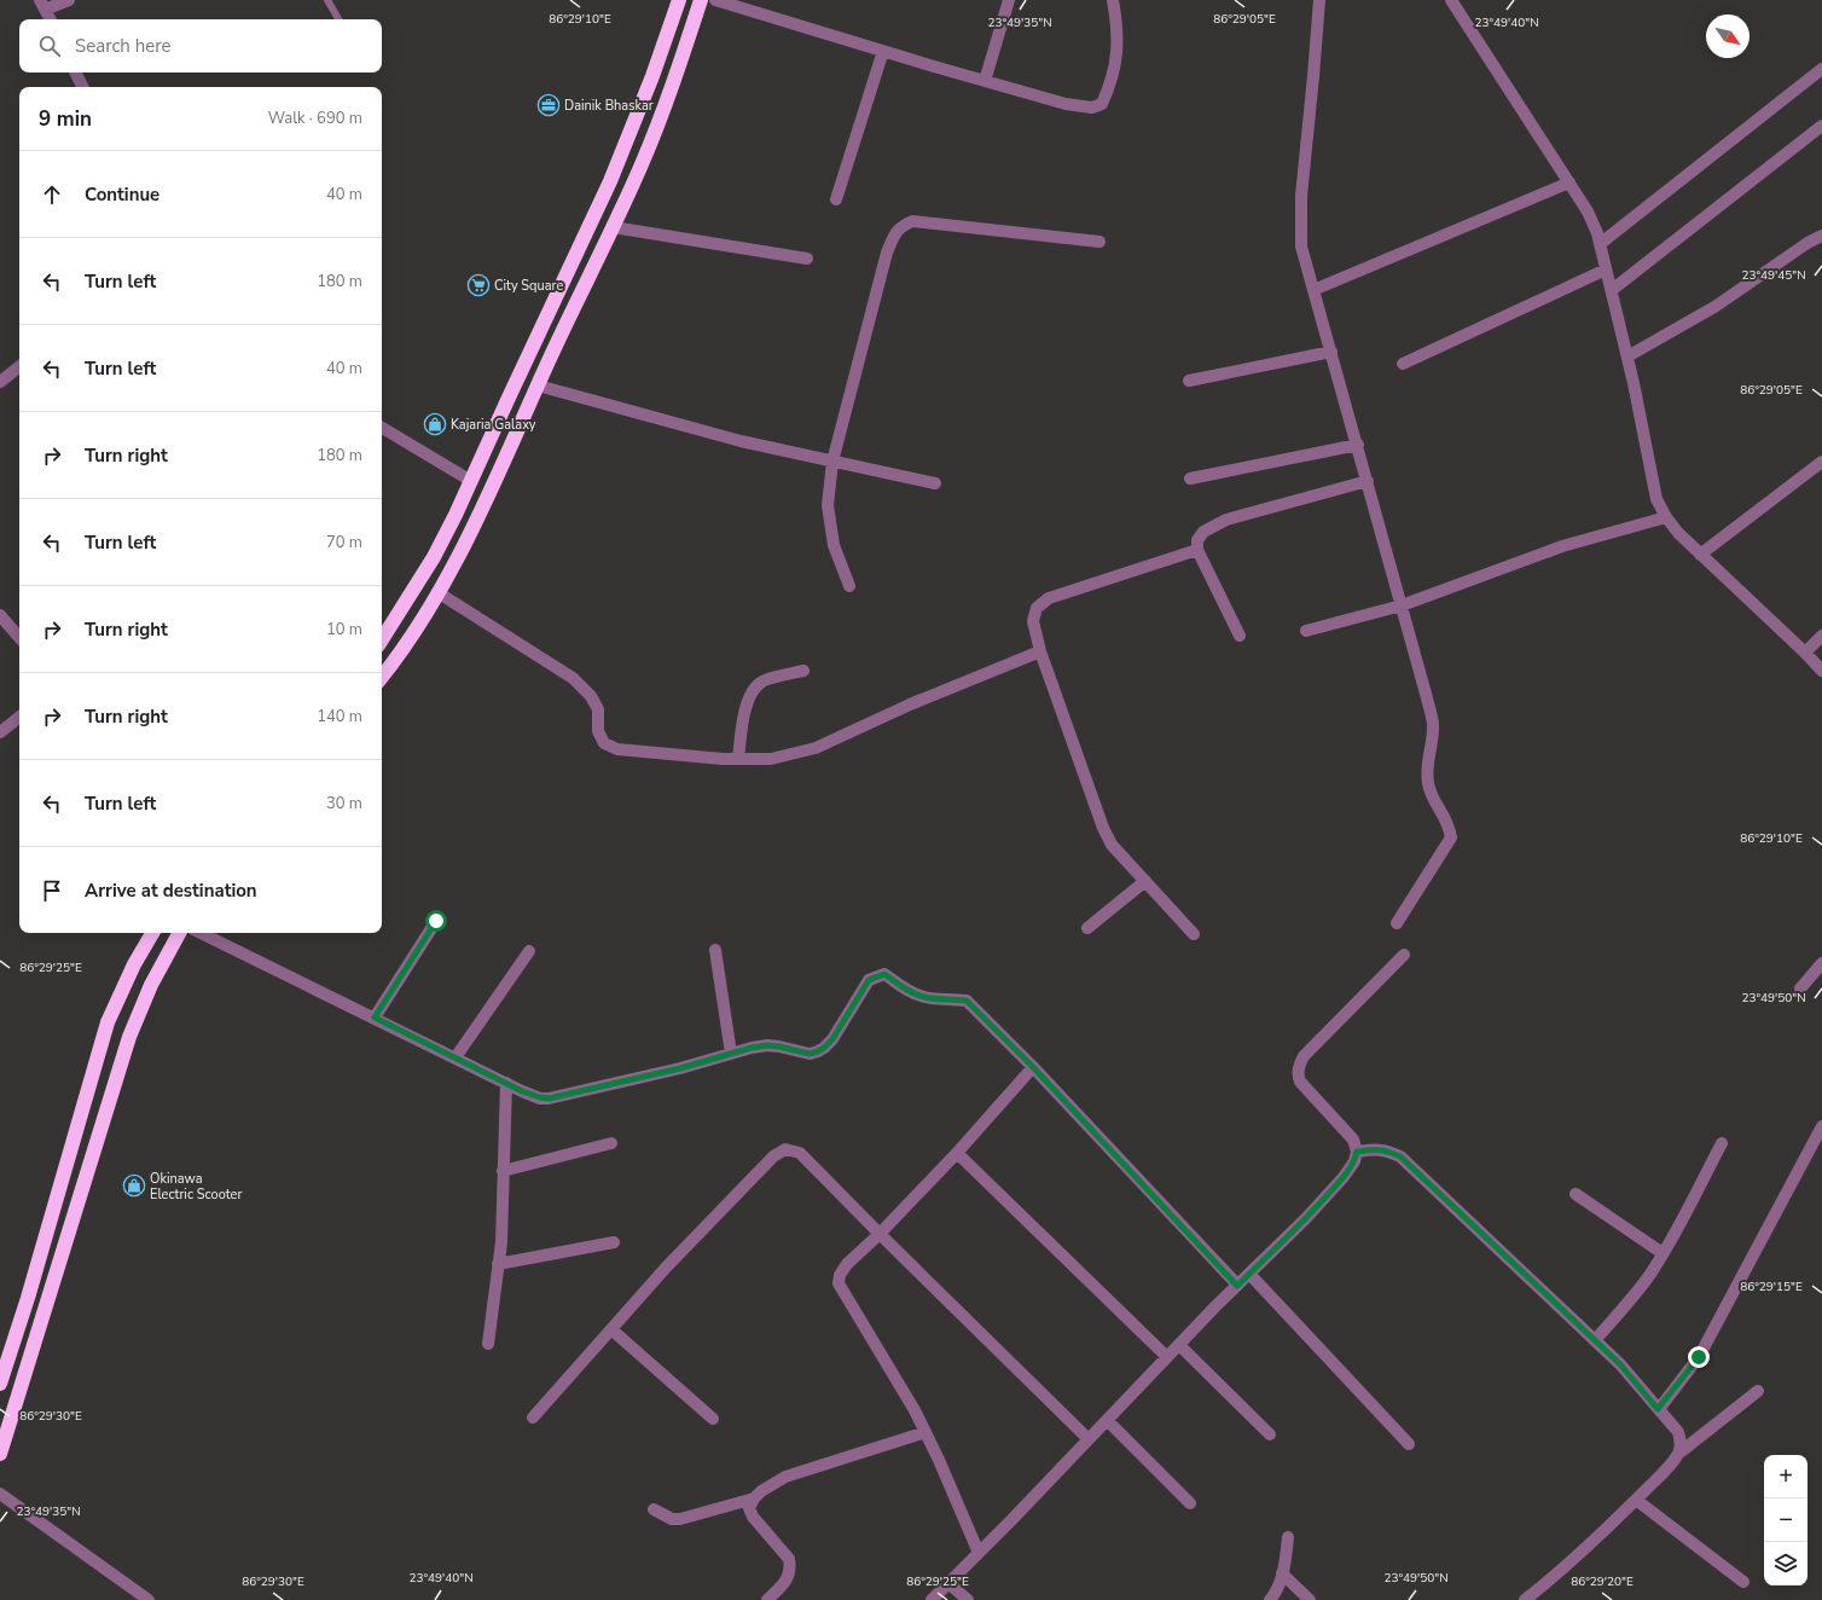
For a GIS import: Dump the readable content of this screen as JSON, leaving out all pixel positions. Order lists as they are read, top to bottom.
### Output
{
  "places": {
    "office": ["Dainik Bhaskar"],
    "supermarket": ["City Square"],
    "shop": ["Kajaria Galaxy", "Okinawa Electric Scooter"]
  },
  "north": "bottom right",
  "page": {
    "search": "Search here",
    "heading": ["9 min", "Walk · 690 m"],
    "list": [
      ["Continue", "40 m"],
      ["Turn left", "180 m"],
      ["Turn left", "40 m"],
      ["Turn right", "180 m"],
      ["Turn left", "70 m"],
      ["Turn right", "10 m"],
      ["Turn right", "140 m"],
      ["Turn left", "30 m"],
      "Arrive at destination"
    ],
    "map_buttons": ["+", "−"]
  },
  "coordinates": [
    "86°29'10\"E",
    "86°29'05\"E",
    "23°49'35\"N",
    "23°49'40\"N",
    "23°49'45\"N",
    "86°29'25\"E",
    "23°49'50\"N",
    "86°29'15\"E",
    "86°29'30\"E",
    "86°29'20\"E"
  ]
}
